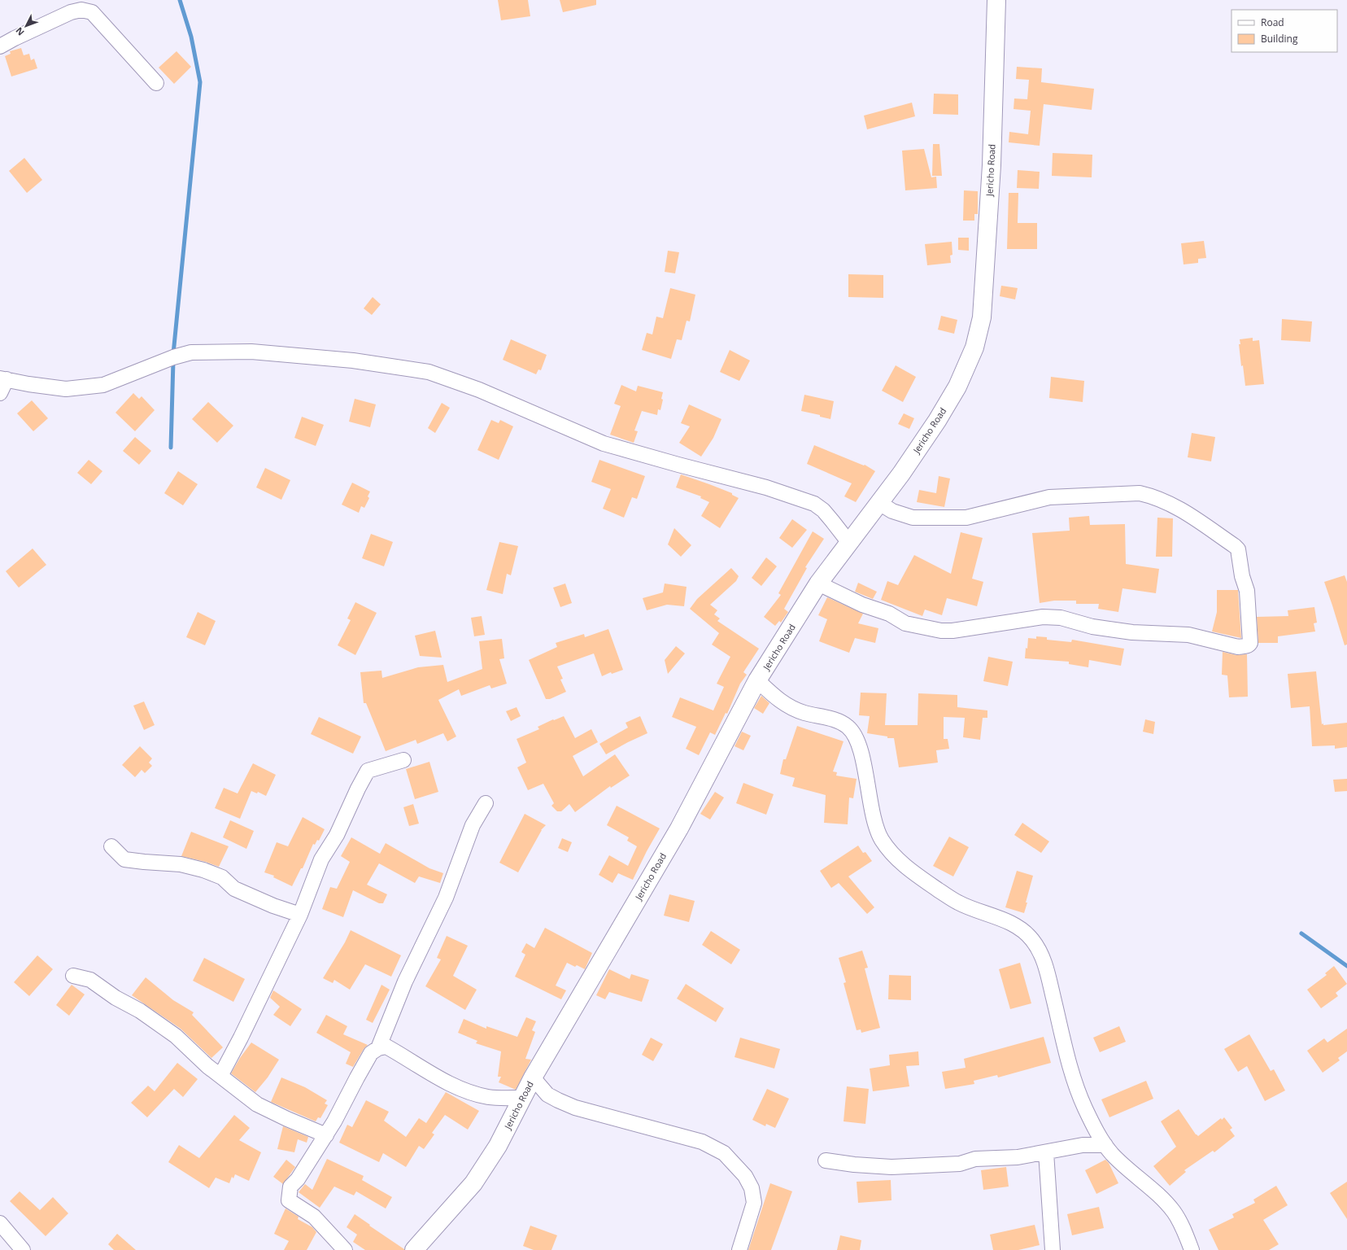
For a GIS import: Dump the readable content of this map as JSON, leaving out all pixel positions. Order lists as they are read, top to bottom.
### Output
{
  "streets": {
    "street": ["Jericho Road"]
  },
  "legend": ["Road", "Building"],
  "north": "bottom left"
}
